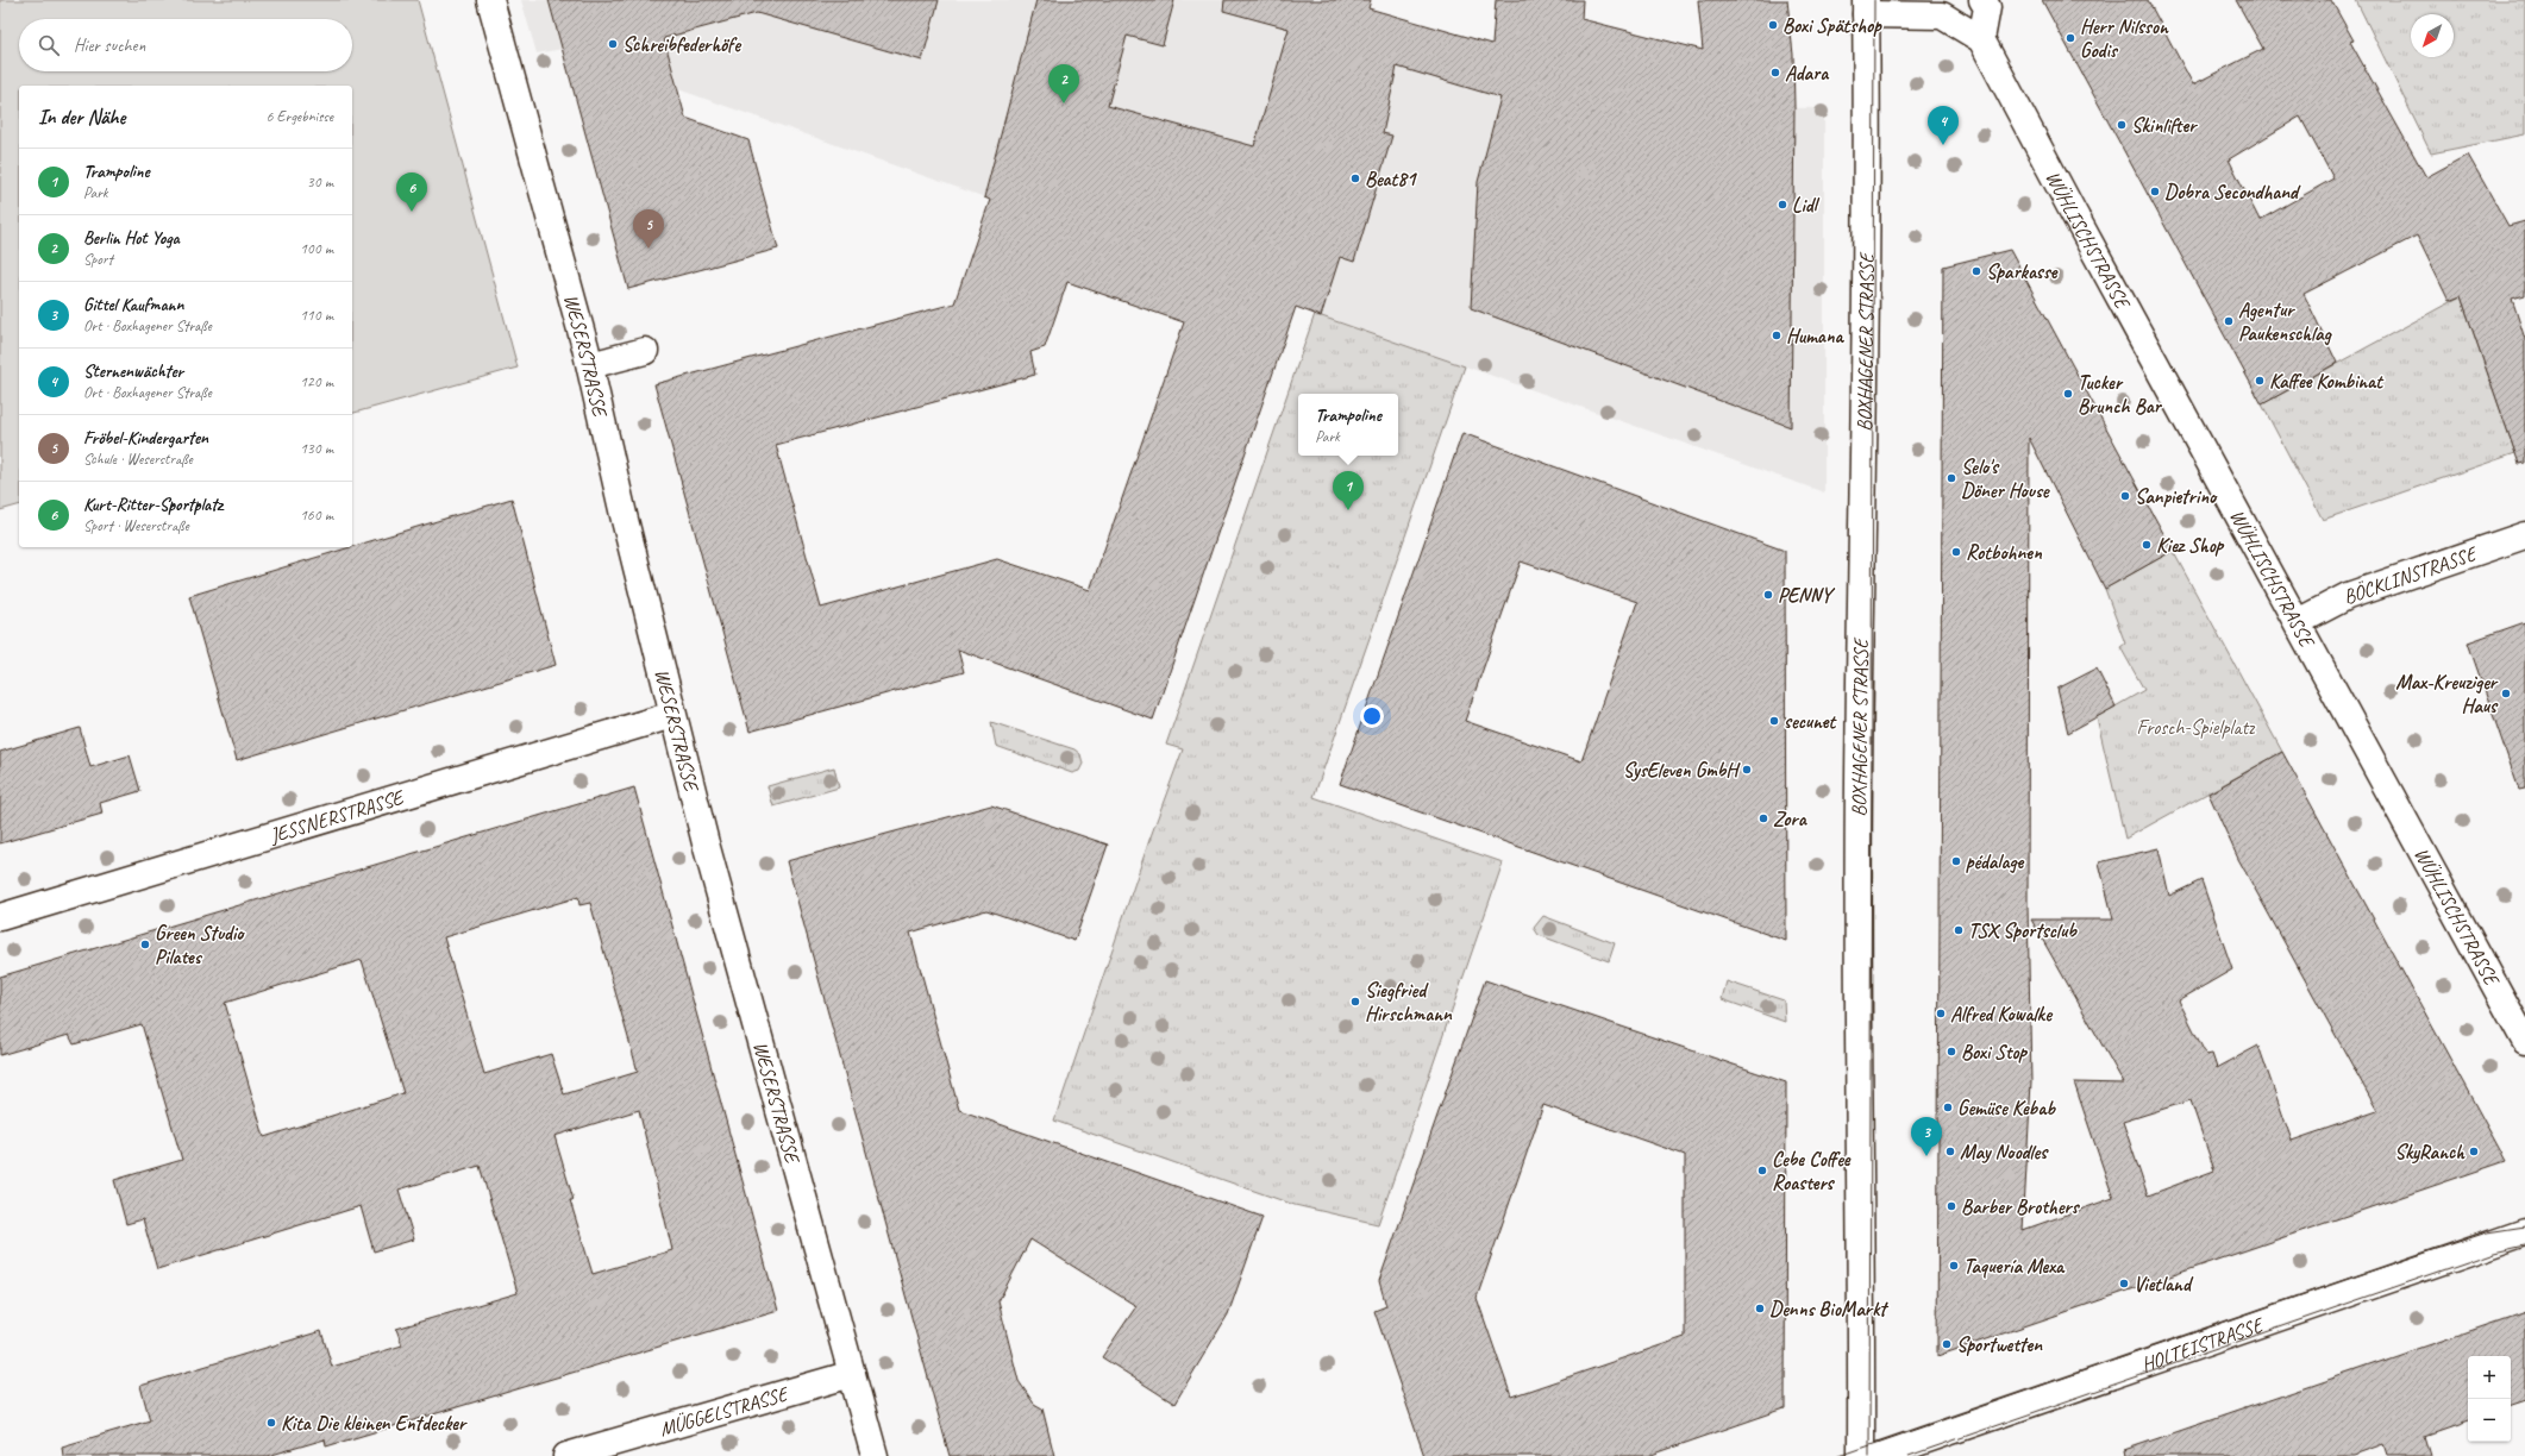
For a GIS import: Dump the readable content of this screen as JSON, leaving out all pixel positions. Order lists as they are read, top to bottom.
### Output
{
  "streets": {
    "street": [
      "WÜHLISCHSTRASSE",
      "BOXHAGENER STRASSE",
      "WESERSTRASSE",
      "BÖCKLINSTRASSE",
      "JESSNERSTRASSE",
      "HOLTEISTRASSE",
      "MÜGGELSTRASSE"
    ]
  },
  "crossings": [
    ["WÜHLISCHSTRASSE", "BÖCKLINSTRASSE"],
    ["WESERSTRASSE", "JESSNERSTRASSE"],
    ["WESERSTRASSE", "MÜGGELSTRASSE"]
  ],
  "parks": ["Frosch-Spielplatz"],
  "places": [
    "Boxi Spätshop",
    "Herr Nilsson Godis",
    "Schreibfederhöfe",
    "Adara",
    "Skinlifter",
    "Beat81",
    "Dobra Secondhand",
    "Lidl",
    "Sparkasse",
    "Agentur Paukenschlag",
    "Humana",
    "Kaffee Kombinat",
    "Tucker Brunch Bar",
    "Selo's Döner House",
    "Sanpietrino",
    "Kiez Shop",
    "Rotbohnen",
    "PENNY",
    "Max-Kreuziger Haus",
    "secunet",
    "SysEleven GmbH",
    "Zora",
    "pédalage",
    "TSX Sportsclub",
    "Green Studio Pilates",
    "Siegfried Hirschmann",
    "Alfred Kowalke",
    "Boxi Stop",
    "Gemüse Kebab",
    "May Noodles",
    "SkyRanch",
    "Cebe Coffee Roasters",
    "Barber Brothers",
    "Taquería Mexa",
    "Vietland",
    "Denns BioMarkt",
    "Sportwetten",
    "Kita Die kleinen Entdecker"
  ],
  "north": "bottom left",
  "page": {
    "search": "Hier suchen",
    "pins": [
      "2",
      "4",
      "6",
      "5",
      "1",
      "3"
    ],
    "heading": ["In der Nähe", "6 Ergebnisse"],
    "list": [
      {
        "mark": "1",
        "name": "Trampoline",
        "note": "Park",
        "value": "30 m"
      },
      {
        "mark": "2",
        "name": "Berlin Hot Yoga",
        "note": "Sport",
        "value": "100 m"
      },
      {
        "mark": "3",
        "name": "Gittel Kaufmann",
        "note": "Ort · Boxhagener Straße",
        "value": "110 m"
      },
      {
        "mark": "4",
        "name": "Sternenwächter",
        "note": "Ort · Boxhagener Straße",
        "value": "120 m"
      },
      {
        "mark": "5",
        "name": "Fröbel-Kindergarten",
        "note": "Schule · Weserstraße",
        "value": "130 m"
      },
      {
        "mark": "6",
        "name": "Kurt-Ritter-Sportplatz",
        "note": "Sport · Weserstraße",
        "value": "160 m"
      }
    ],
    "popup": ["Trampoline", "Park"],
    "map_buttons": ["+", "−"]
  }
}
